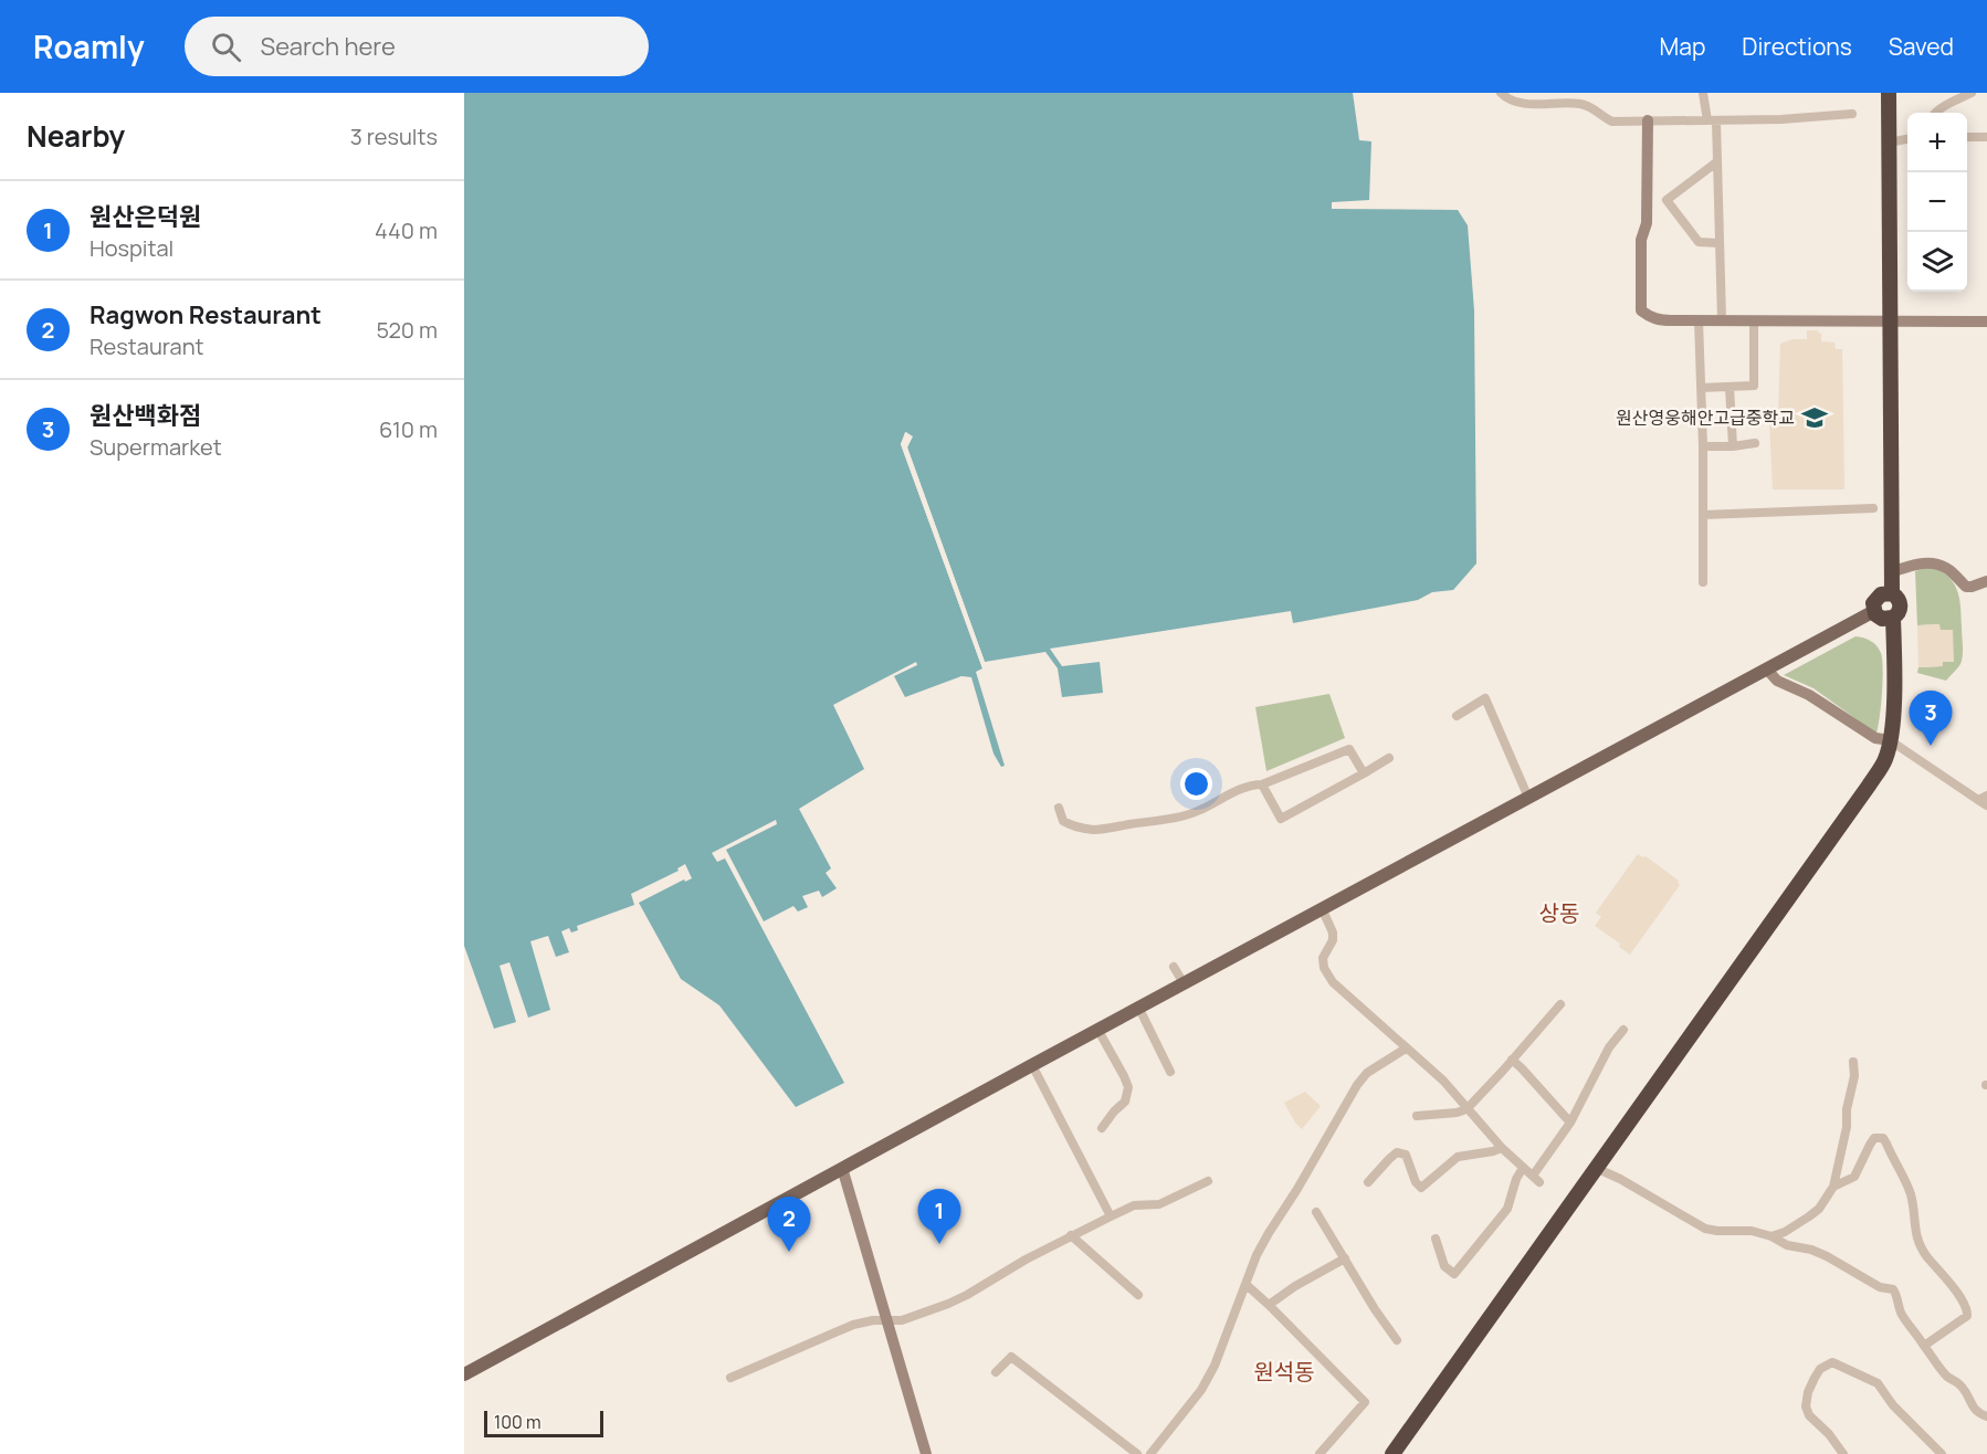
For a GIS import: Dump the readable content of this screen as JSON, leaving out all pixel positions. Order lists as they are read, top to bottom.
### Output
{
  "districts": ["상동", "원석동"],
  "places": {
    "school or university": ["원산영웅해안고급중학교"]
  },
  "scale_bar": "100 m",
  "page": {
    "header": "Roamly",
    "search": "Search here",
    "nav": ["Map", "Directions", "Saved"],
    "heading": ["Nearby", "3 results"],
    "map_buttons": ["+", "−"],
    "list": [
      {
        "mark": "1",
        "name": "원산은덕원",
        "note": "Hospital",
        "value": "440 m"
      },
      {
        "mark": "2",
        "name": "Ragwon Restaurant",
        "note": "Restaurant",
        "value": "520 m"
      },
      {
        "mark": "3",
        "name": "원산백화점",
        "note": "Supermarket",
        "value": "610 m"
      }
    ],
    "pins": ["3", "1", "2"],
    "scale": "100 m"
  }
}
